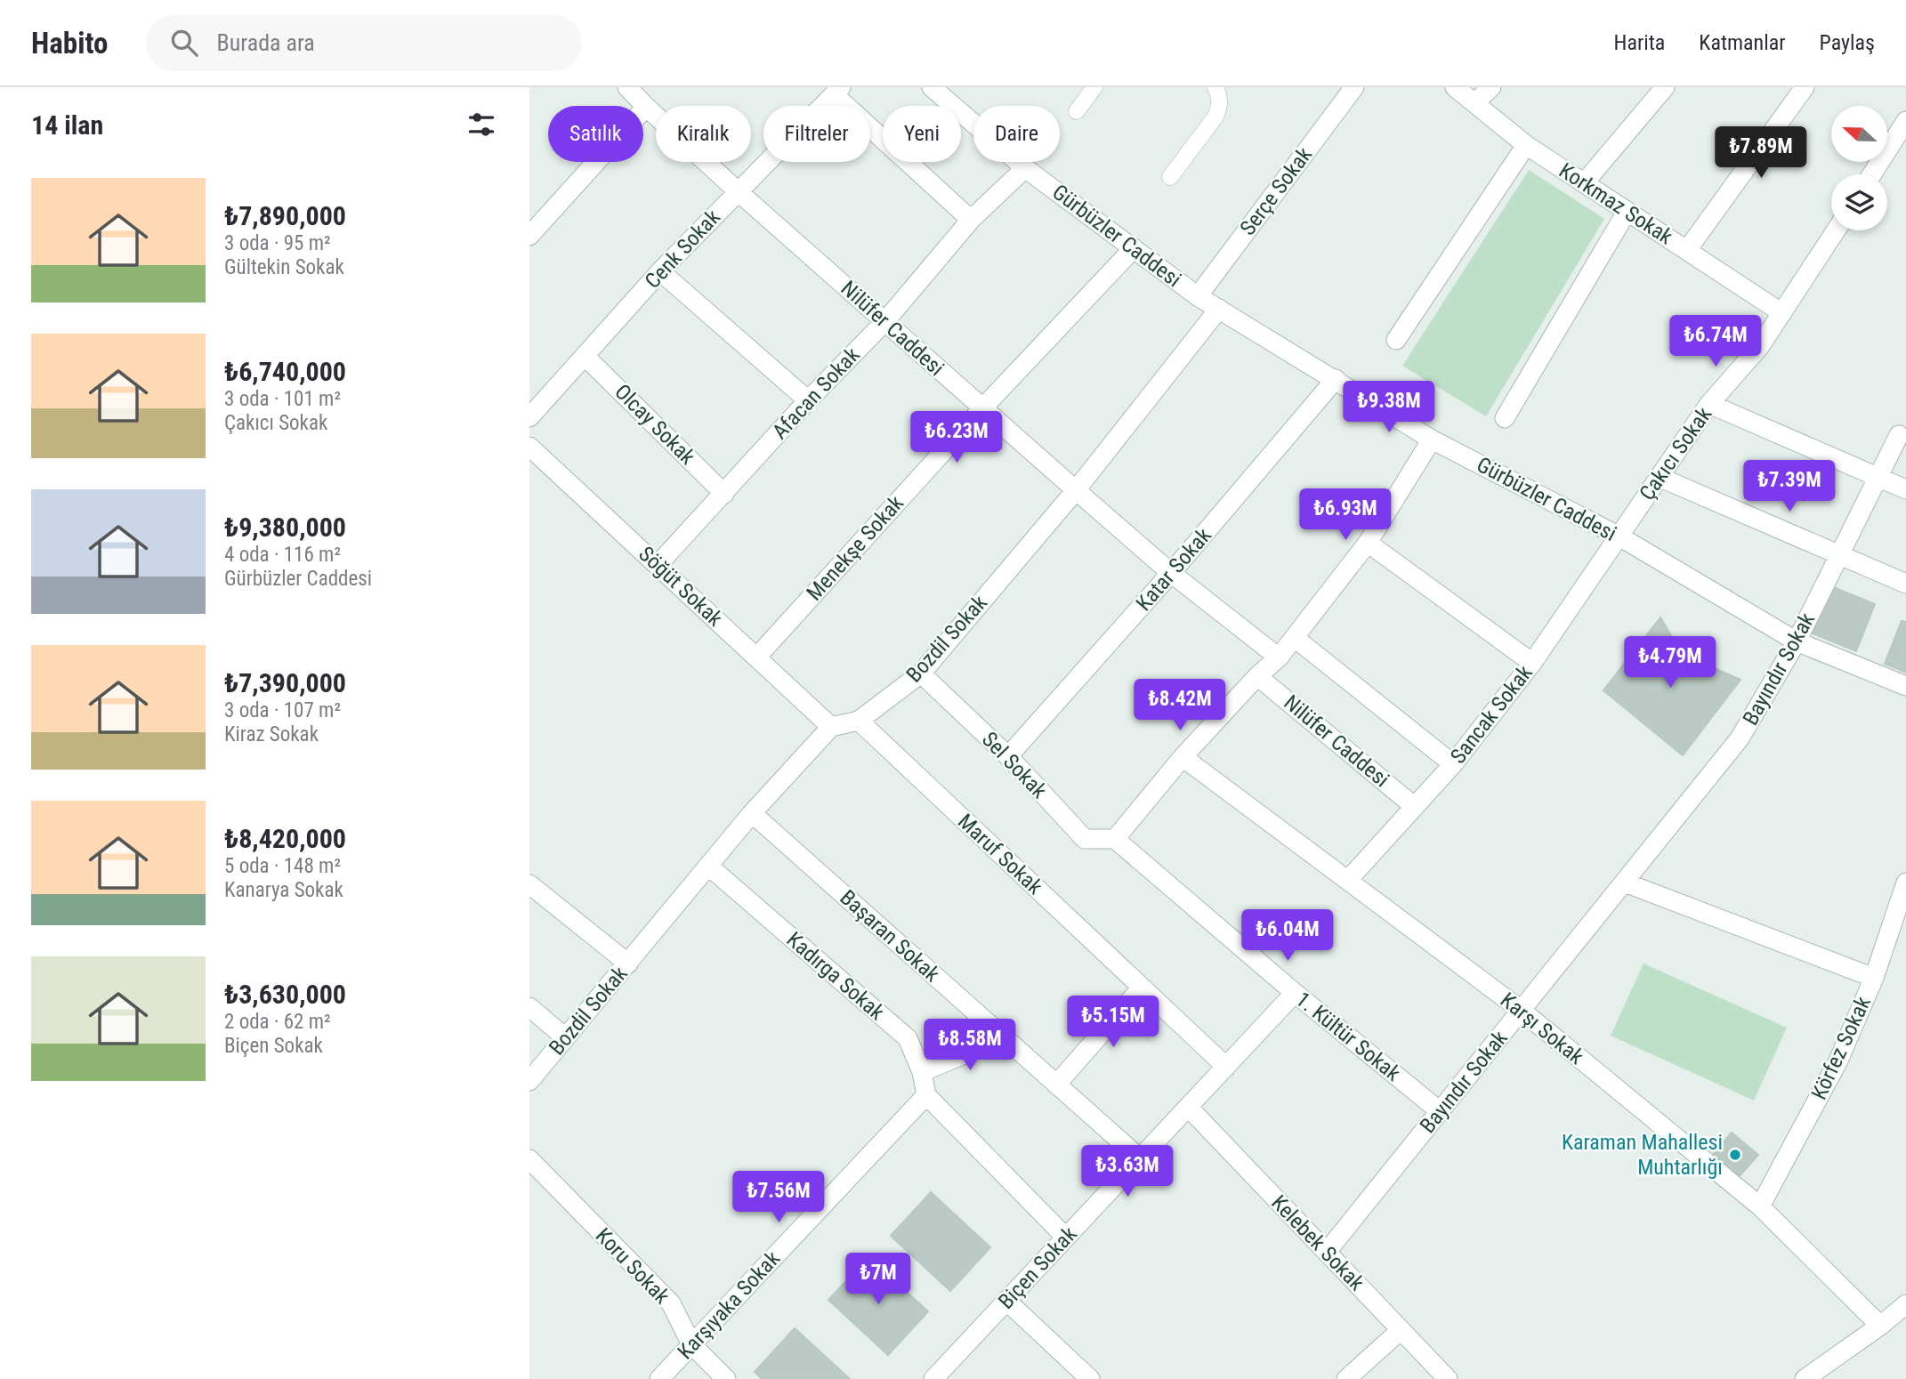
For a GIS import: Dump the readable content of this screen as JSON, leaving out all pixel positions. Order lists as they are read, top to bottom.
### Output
{
  "streets": {
    "street": [
      "Serçe Sokak",
      "Korkmaz Sokak",
      "Gürbüzler Caddesi",
      "Cenk Sokak",
      "Nilüfer Caddesi",
      "Afacan Sokak",
      "Olcay Sokak",
      "Çakıcı Sokak",
      "Menekşe Sokak",
      "Katar Sokak",
      "Söğüt Sokak",
      "Bozdil Sokak",
      "Bayındır Sokak",
      "Sancak Sokak",
      "Sel Sokak",
      "Maruf Sokak",
      "Başaran Sokak",
      "Kadırga Sokak",
      "Karşı Sokak",
      "1. Kültür Sokak",
      "Körfez Sokak",
      "Kelebek Sokak",
      "Koru Sokak",
      "Biçen Sokak",
      "Karşıyaka Sokak"
    ]
  },
  "crossings": [
    ["Serçe Sokak", "Gürbüzler Caddesi"],
    ["Korkmaz Sokak", "Çakıcı Sokak"],
    ["Gürbüzler Caddesi", "Afacan Sokak"],
    ["Gürbüzler Caddesi", "Çakıcı Sokak"],
    ["Gürbüzler Caddesi", "Menekşe Sokak"],
    ["Gürbüzler Caddesi", "Katar Sokak"],
    ["Gürbüzler Caddesi", "Bozdil Sokak"],
    ["Gürbüzler Caddesi", "Bayındır Sokak"],
    ["Gürbüzler Caddesi", "Sancak Sokak"],
    ["Cenk Sokak", "Nilüfer Caddesi"],
    ["Cenk Sokak", "Olcay Sokak"],
    ["Nilüfer Caddesi", "Afacan Sokak"],
    ["Nilüfer Caddesi", "Menekşe Sokak"],
    ["Nilüfer Caddesi", "Katar Sokak"],
    ["Nilüfer Caddesi", "Bozdil Sokak"],
    ["Nilüfer Caddesi", "Sancak Sokak"],
    ["Afacan Sokak", "Olcay Sokak"],
    ["Afacan Sokak", "Söğüt Sokak"],
    ["Çakıcı Sokak", "Sancak Sokak"],
    ["Menekşe Sokak", "Söğüt Sokak"],
    ["Katar Sokak", "Sel Sokak"],
    ["Söğüt Sokak", "Bozdil Sokak"],
    ["Bozdil Sokak", "Sel Sokak"],
    ["Bozdil Sokak", "Maruf Sokak"],
    ["Bozdil Sokak", "Başaran Sokak"],
    ["Bozdil Sokak", "Kadırga Sokak"],
    ["Bayındır Sokak", "Karşı Sokak"],
    ["Bayındır Sokak", "1. Kültür Sokak"],
    ["Bayındır Sokak", "Kelebek Sokak"],
    ["Sancak Sokak", "Karşı Sokak"],
    ["Sel Sokak", "1. Kültür Sokak"],
    ["Maruf Sokak", "Biçen Sokak"],
    ["Başaran Sokak", "Biçen Sokak"],
    ["Kadırga Sokak", "Karşıyaka Sokak"],
    ["Karşı Sokak", "Körfez Sokak"],
    ["1. Kültür Sokak", "Biçen Sokak"],
    ["Kelebek Sokak", "Biçen Sokak"],
    ["Koru Sokak", "Karşıyaka Sokak"]
  ],
  "places": ["Karaman Mahallesi Muhtarlığı"],
  "north": "left",
  "page": {
    "header": "Habito",
    "search": "Burada ara",
    "nav": ["Harita", "Katmanlar", "Paylaş"],
    "heading": "14 ilan",
    "chip": [
      "Satılık",
      "Kiralık",
      "Filtreler",
      "Yeni",
      "Daire"
    ],
    "price": [
      "₺7.89M",
      "₺6.74M",
      "₺9.38M",
      "₺6.23M",
      "₺7.39M",
      "₺6.93M",
      "₺4.79M",
      "₺8.42M",
      "₺6.04M",
      "₺5.15M",
      "₺8.58M",
      "₺3.63M",
      "₺7.56M",
      "₺7M"
    ],
    "list": [
      {
        "name": "₺7,890,000",
        "note": "3 oda · 95 m² · Gültekin Sokak"
      },
      {
        "name": "₺6,740,000",
        "note": "3 oda · 101 m² · Çakıcı Sokak"
      },
      {
        "name": "₺9,380,000",
        "note": "4 oda · 116 m² · Gürbüzler Caddesi"
      },
      {
        "name": "₺7,390,000",
        "note": "3 oda · 107 m² · Kiraz Sokak"
      },
      {
        "name": "₺8,420,000",
        "note": "5 oda · 148 m² · Kanarya Sokak"
      },
      {
        "name": "₺3,630,000",
        "note": "2 oda · 62 m² · Biçen Sokak"
      }
    ]
  }
}
